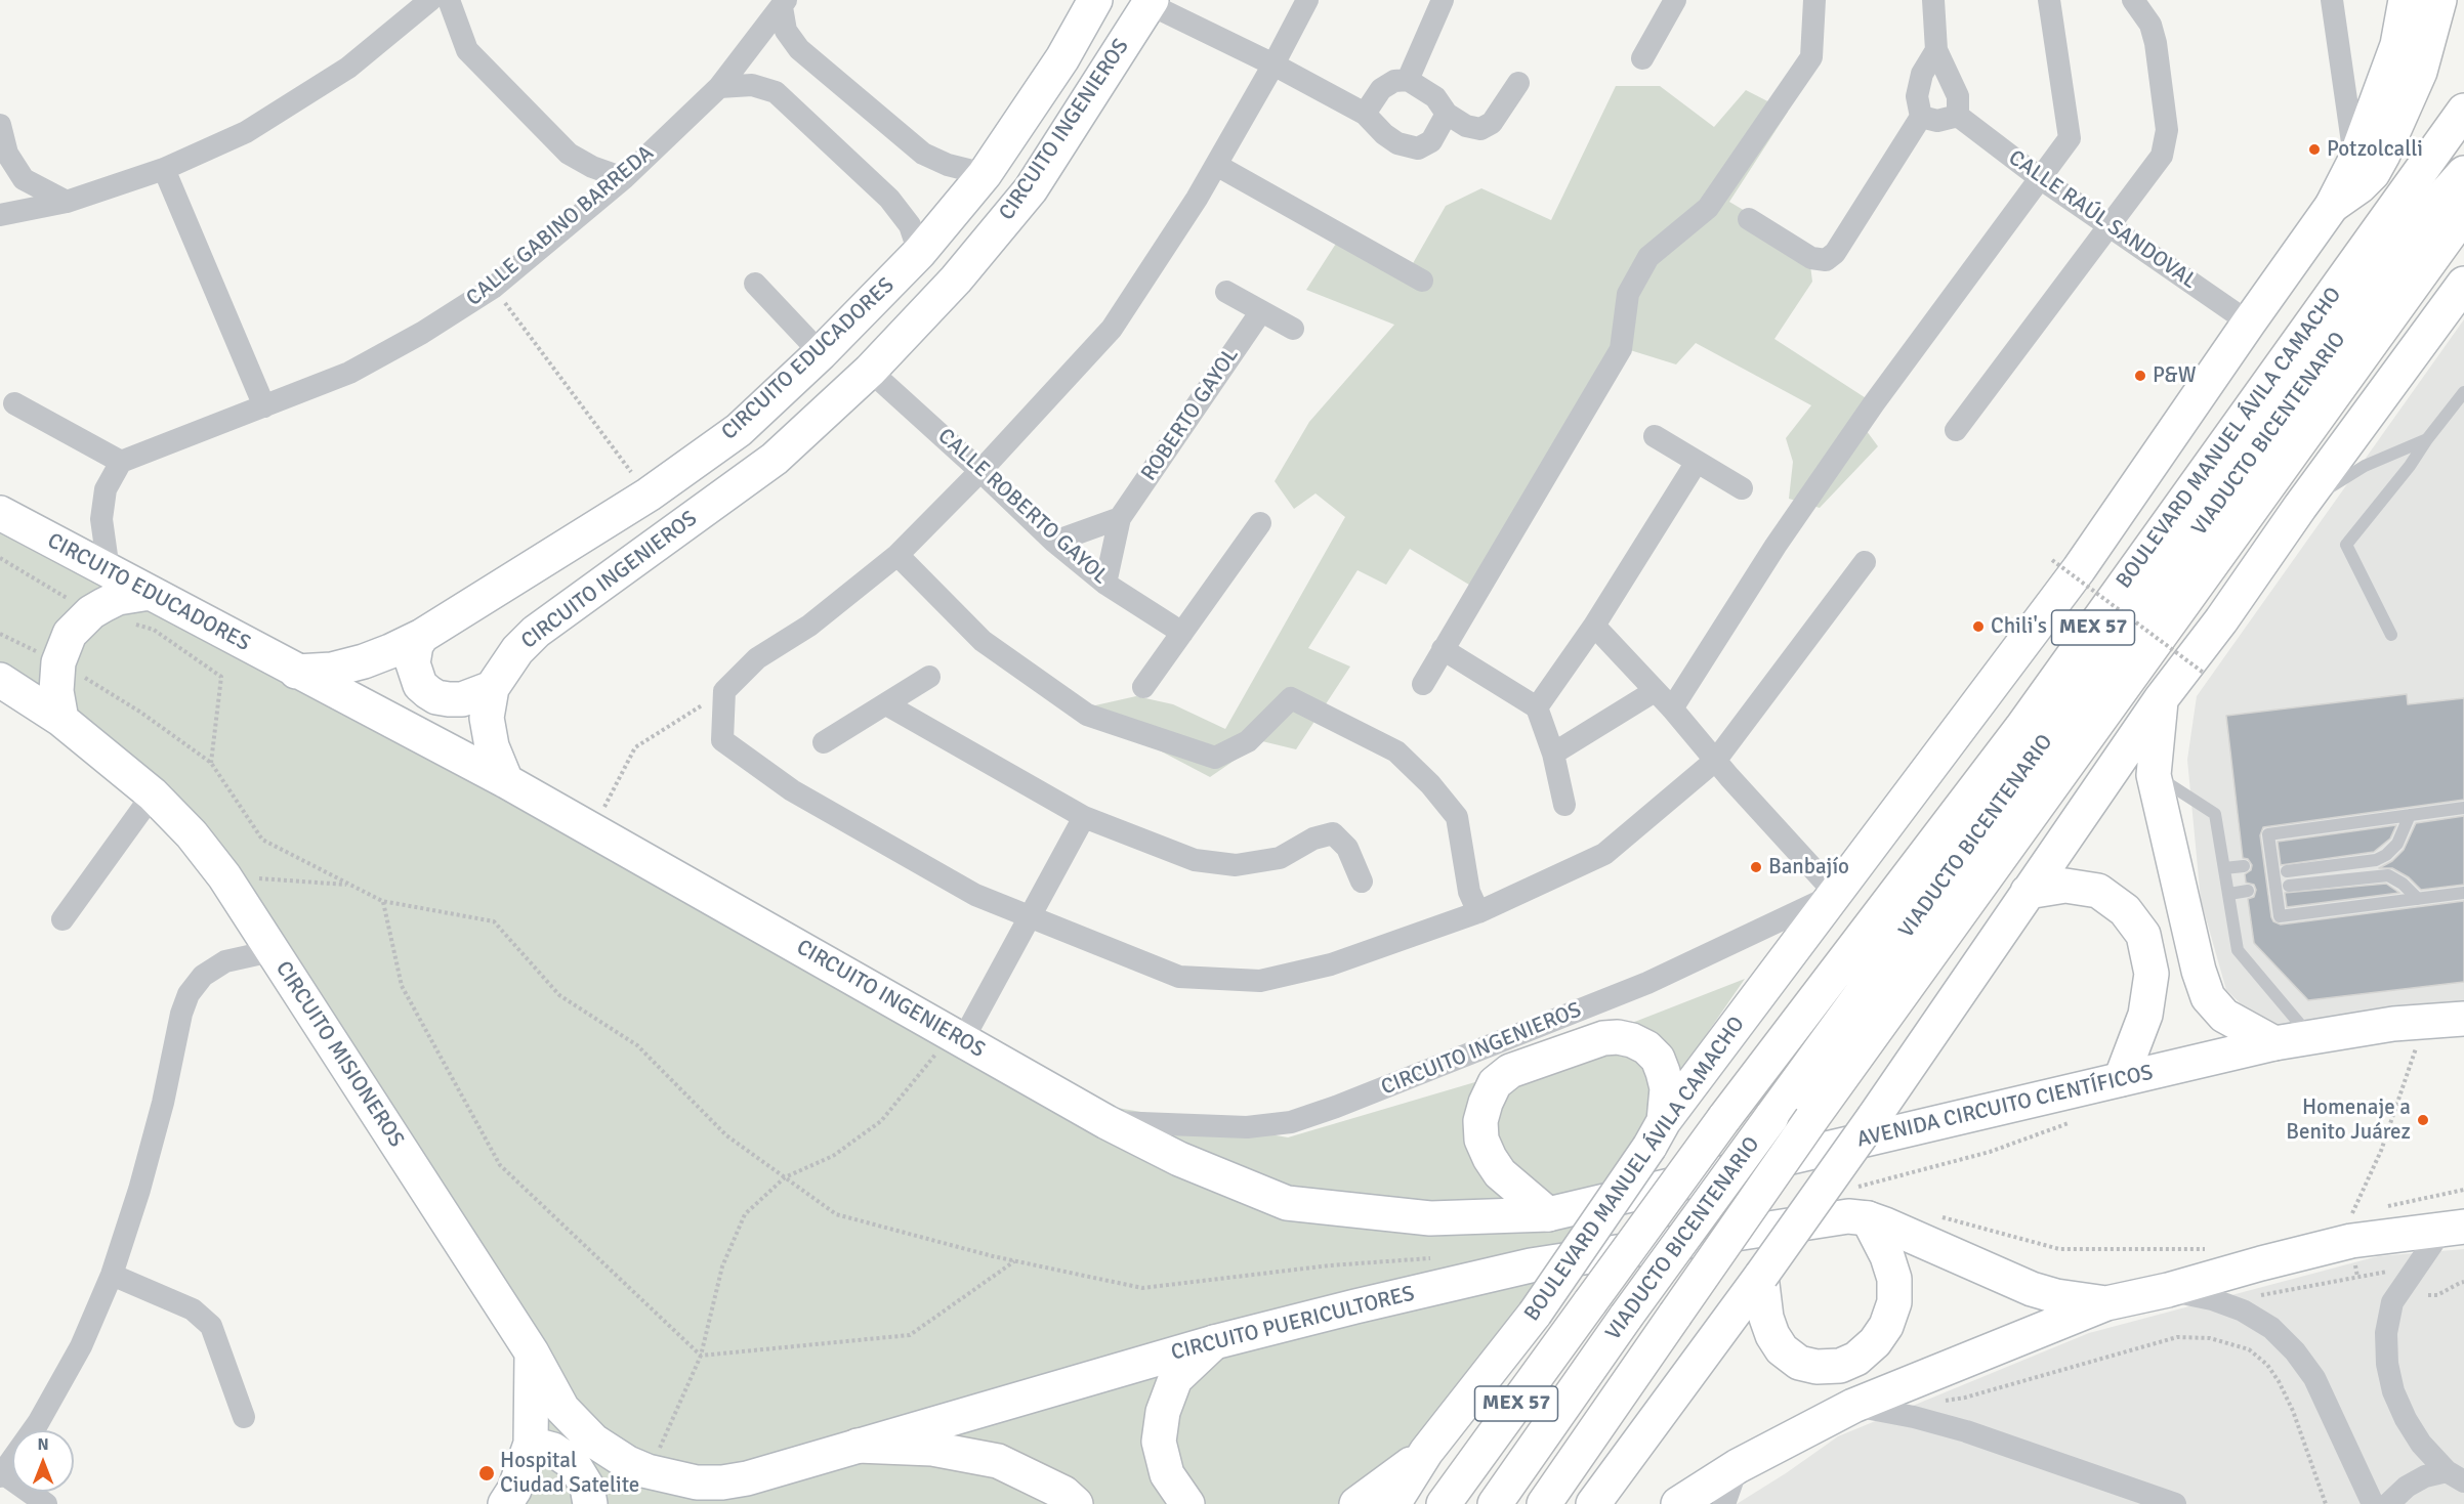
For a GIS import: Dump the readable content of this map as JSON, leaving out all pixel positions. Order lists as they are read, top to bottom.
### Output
{
  "streets": {
    "main road": [
      "CIRCUITO INGENIEROS",
      "CIRCUITO EDUCADORES",
      "VIADUCTO BICENTENARIO",
      "BOULEVARD MANUEL ÁVILA CAMACHO",
      "MEX 57",
      "CIRCUITO MISIONEROS",
      "AVENIDA CIRCUITO CIENTÍFICOS",
      "CIRCUITO PUERICULTORES"
    ],
    "street": [
      "CALLE RAÚL SANDOVAL",
      "CALLE GABINO BARREDA",
      "ROBERTO GAYOL",
      "CALLE ROBERTO GAYOL"
    ]
  },
  "crossings": [
    ["CIRCUITO INGENIEROS", "CIRCUITO EDUCADORES"],
    ["CIRCUITO INGENIEROS", "BOULEVARD MANUEL ÁVILA CAMACHO"],
    ["CIRCUITO INGENIEROS", "CALLE ROBERTO GAYOL"],
    ["CIRCUITO INGENIEROS", "AVENIDA CIRCUITO CIENTÍFICOS"],
    ["CALLE RAÚL SANDOVAL", "BOULEVARD MANUEL ÁVILA CAMACHO"],
    ["ROBERTO GAYOL", "CALLE ROBERTO GAYOL"],
    ["VIADUCTO BICENTENARIO", "MEX 57"],
    ["CIRCUITO MISIONEROS", "CIRCUITO PUERICULTORES"]
  ],
  "places": [
    "Potzolcalli",
    "P&W",
    "Chili's",
    "Banbajío",
    "Homenaje a Benito Juárez",
    "Hospital Ciudad Satelite"
  ],
  "north": "top"
}
